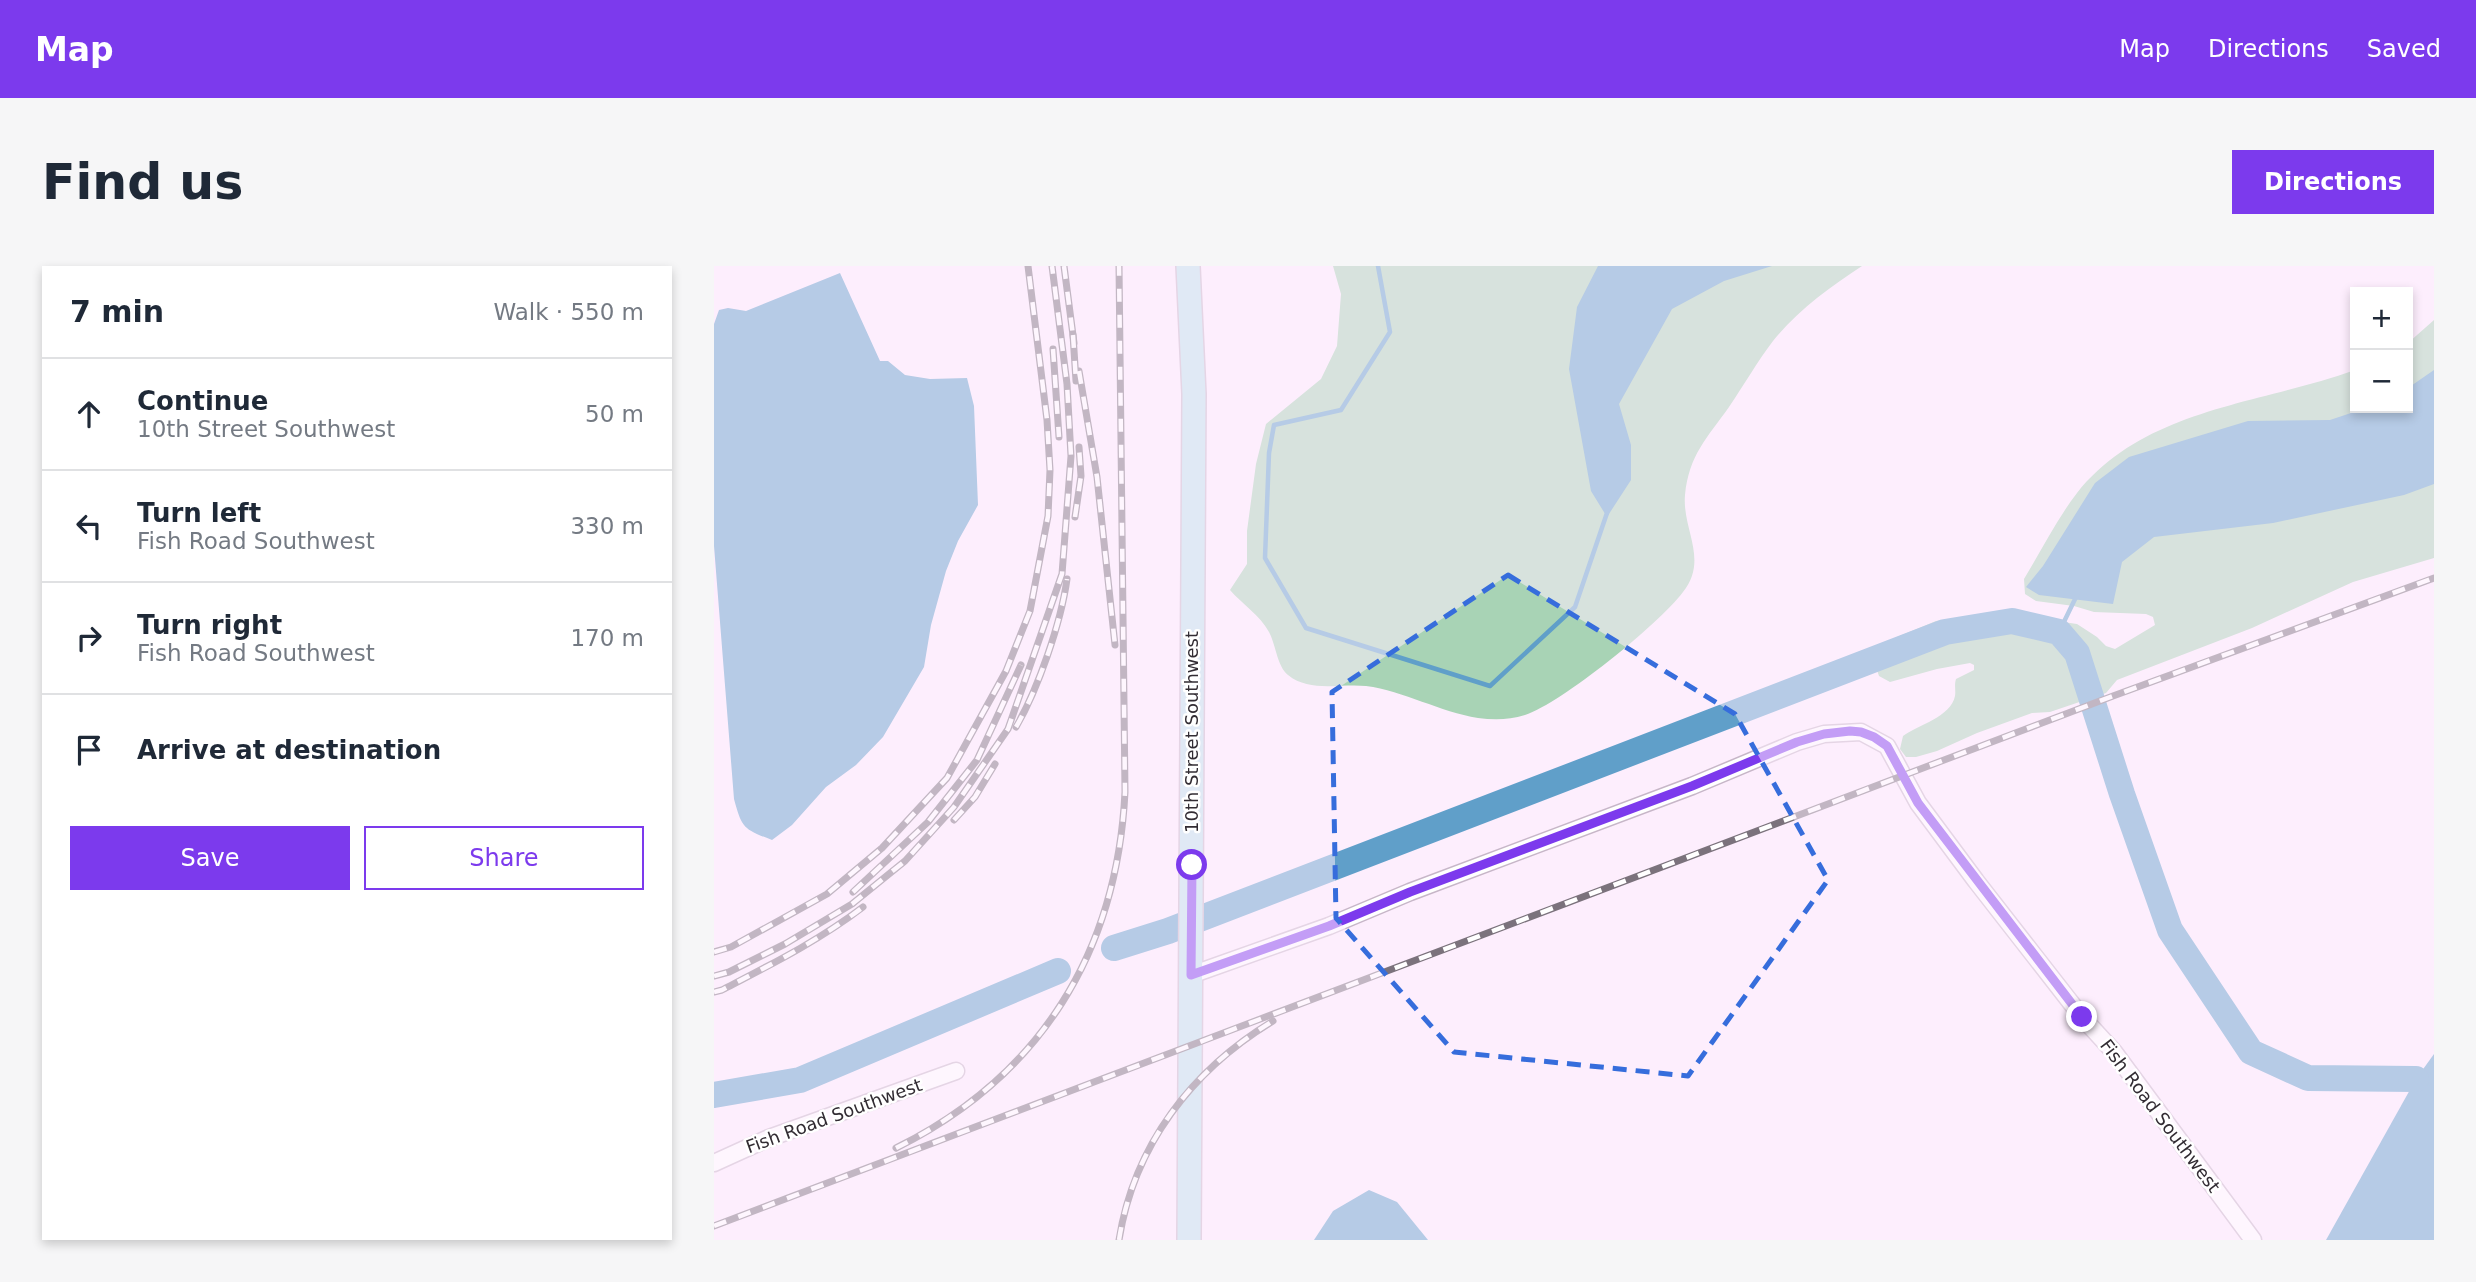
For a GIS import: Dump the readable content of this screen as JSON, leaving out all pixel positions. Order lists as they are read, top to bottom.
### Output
{
  "streets": {
    "main road": ["10th Street Southwest"],
    "street": ["Fish Road Southwest"]
  },
  "crossings": [
    ["10th Street Southwest", "Fish Road Southwest"]
  ],
  "page": {
    "header": "Map",
    "nav": ["Map", "Directions", "Saved"],
    "buttons": [
      "Directions",
      ["Save", "Share"]
    ],
    "title": "Find us",
    "heading": ["7 min", "Walk · 550 m"],
    "map_buttons": ["+", "−"],
    "list": [
      ["Continue", "10th Street Southwest", "50 m"],
      ["Turn left", "Fish Road Southwest", "330 m"],
      ["Turn right", "Fish Road Southwest", "170 m"],
      "Arrive at destination"
    ]
  }
}
